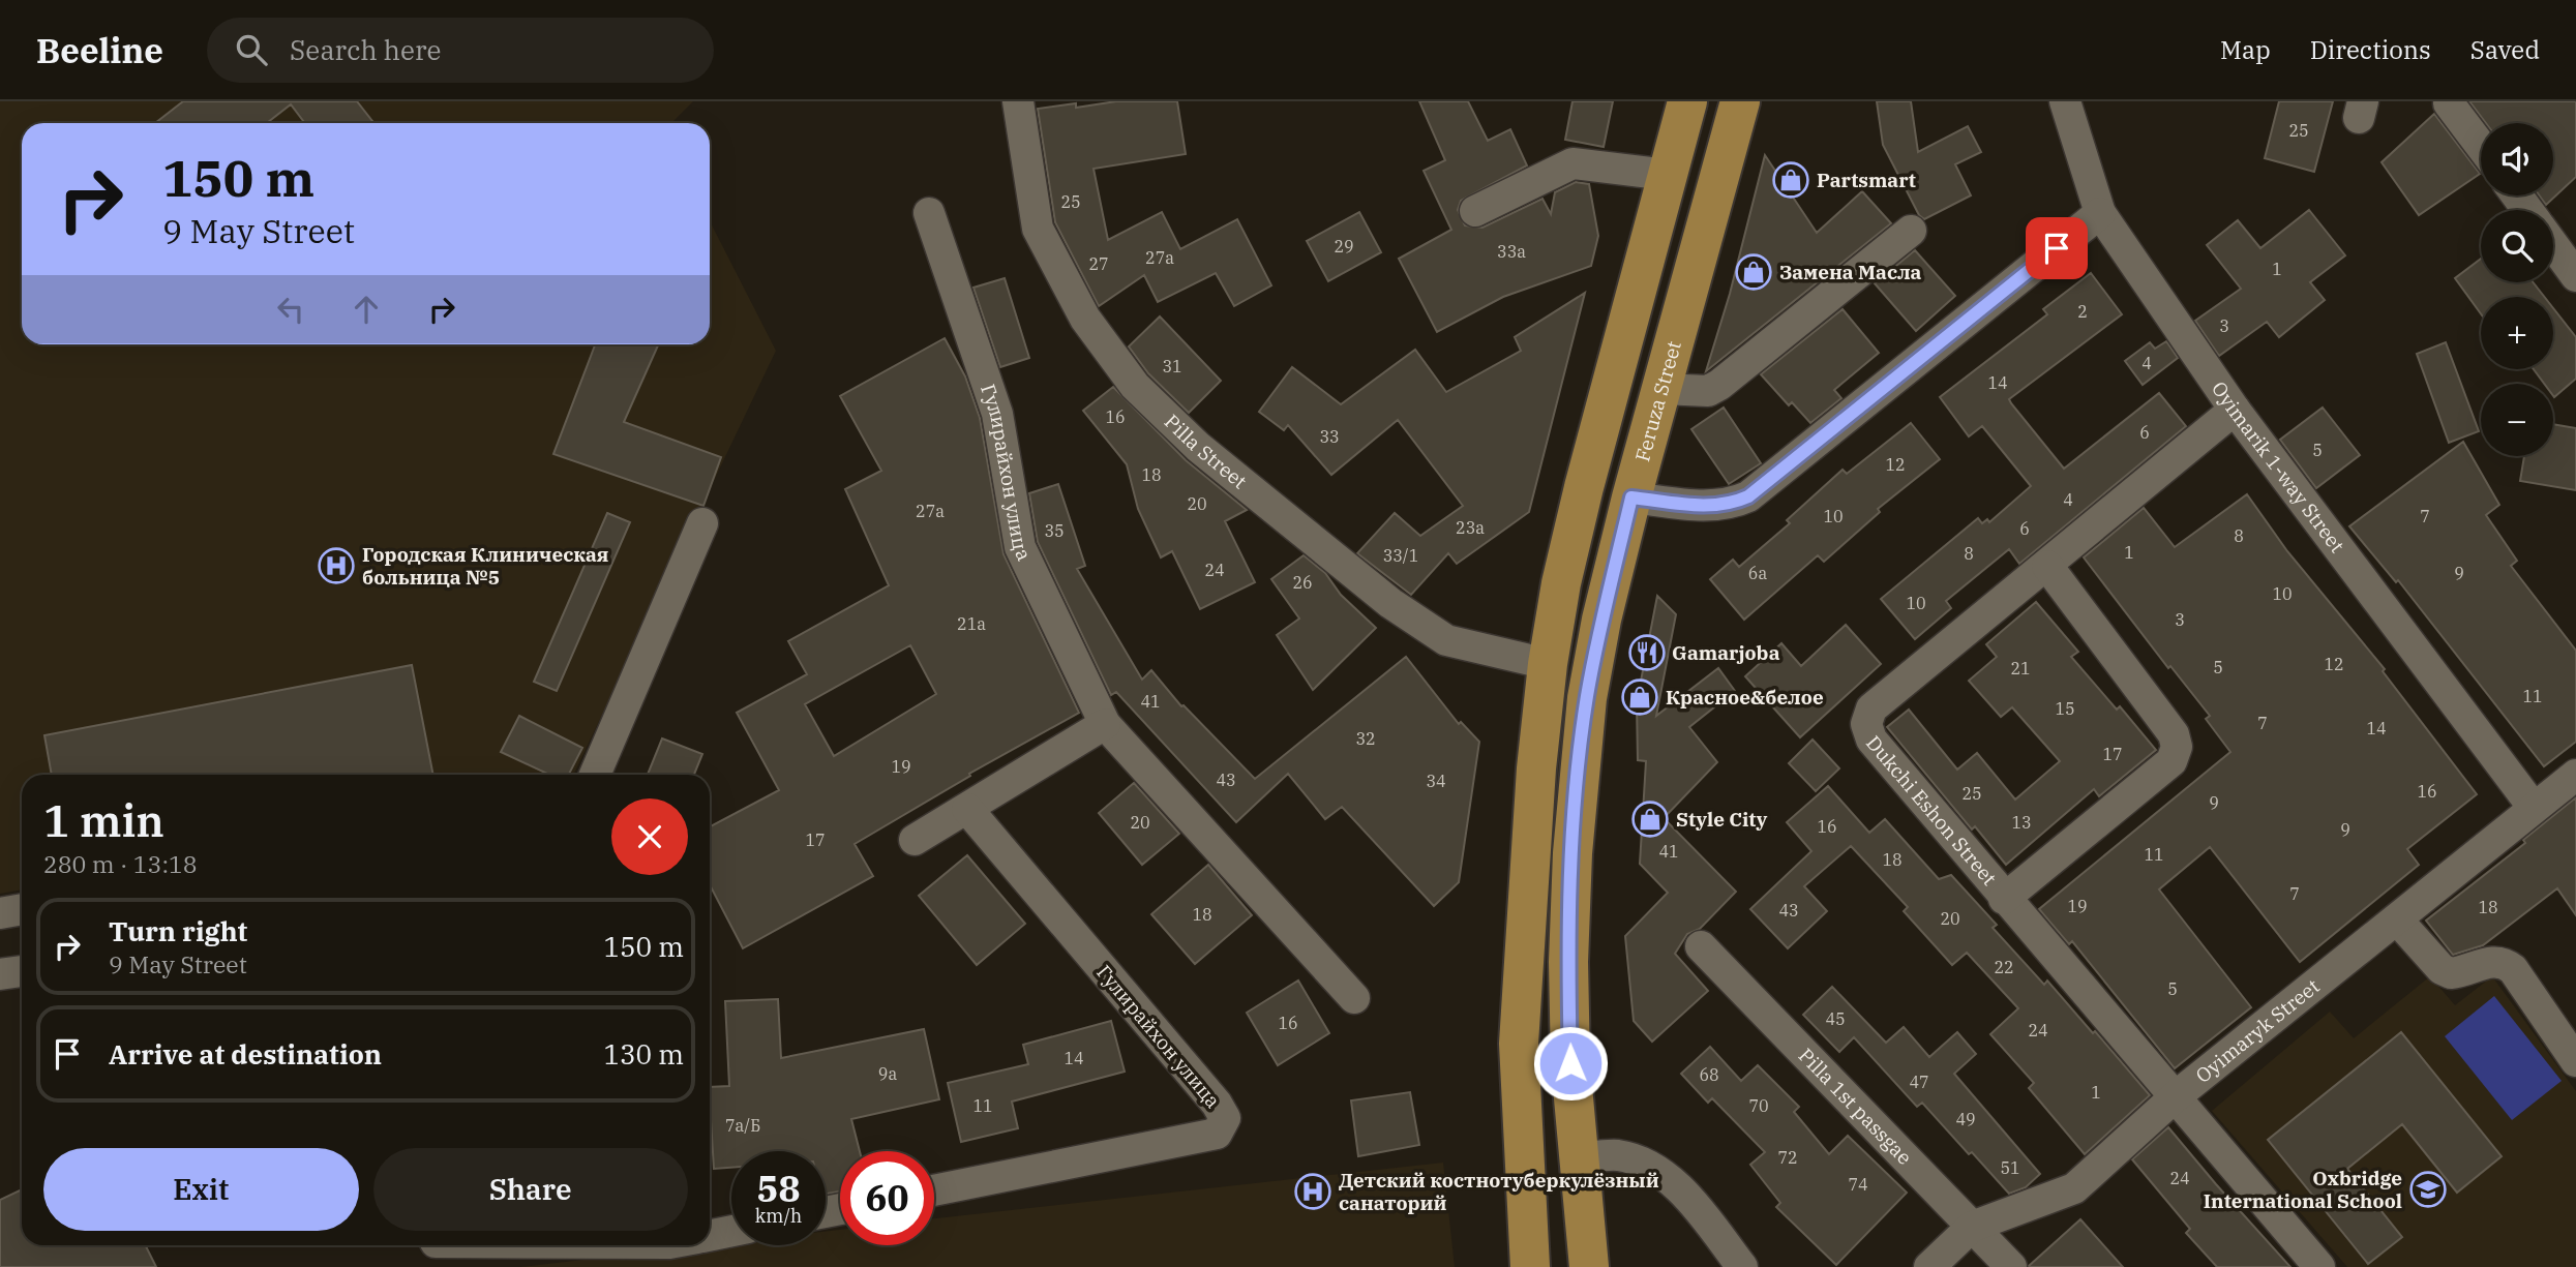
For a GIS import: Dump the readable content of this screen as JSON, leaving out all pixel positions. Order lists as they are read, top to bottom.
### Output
{
  "streets": {
    "main road": ["Feruza Street"],
    "street": [
      "Pilla Street",
      "Oyimarik 1-way Street",
      "Гулирайхон улица",
      "Dukchi Eshon Street",
      "Oyimaryk Street",
      "Pilla 1st passgae"
    ]
  },
  "crossings": [
    ["Oyimarik 1-way Street", "Dukchi Eshon Street"],
    ["Oyimarik 1-way Street", "Oyimaryk Street"],
    ["Dukchi Eshon Street", "Oyimaryk Street"],
    ["Oyimaryk Street", "Pilla 1st passgae"]
  ],
  "places": {
    "shop": [
      "Partsmart",
      "Замена Масла",
      "Красное&белое",
      "Style City"
    ],
    "hospital": ["Городская Клиническая больница №5", "Детский костнотуберкулёзный санаторий"],
    "restaurant": ["Gamarjoba"],
    "school or university": ["Oxbridge International School"]
  },
  "house_numbers": [
    "25",
    "25",
    "29",
    "33a",
    "27а",
    "27",
    "1",
    "2",
    "3",
    "4",
    "31",
    "14",
    "16",
    "6",
    "33",
    "5",
    "12",
    "18",
    "4",
    "20",
    "27а",
    "10",
    "7",
    "23a",
    "6",
    "35",
    "8",
    "1",
    "8",
    "33/1",
    "24",
    "6a",
    "9",
    "26",
    "10",
    "10",
    "3",
    "21а",
    "12",
    "5",
    "21",
    "11",
    "41",
    "15",
    "7",
    "14",
    "32",
    "17",
    "19",
    "43",
    "34",
    "16",
    "25",
    "9",
    "20",
    "13",
    "16",
    "9",
    "17",
    "41",
    "11",
    "18",
    "7",
    "19",
    "18",
    "43",
    "18",
    "20",
    "22",
    "5",
    "45",
    "16",
    "24",
    "14",
    "9a",
    "68",
    "47",
    "1",
    "11",
    "70",
    "49",
    "7а/Б",
    "72",
    "51",
    "24",
    "74"
  ],
  "page": {
    "header": "Beeline",
    "search": "Search here",
    "nav": ["Map", "Directions", "Saved"],
    "map_buttons": ["+", "−"],
    "turn": ["150 m", "9 May Street"],
    "heading": ["1 min", "280 m · 13:18"],
    "list": [
      {
        "name": "Turn right",
        "note": "9 May Street",
        "value": "150 m"
      },
      {
        "name": "Arrive at destination",
        "value": "130 m"
      }
    ],
    "buttons": ["Exit", "Share"],
    "speed": "58 km/h",
    "limit": "60"
  }
}
